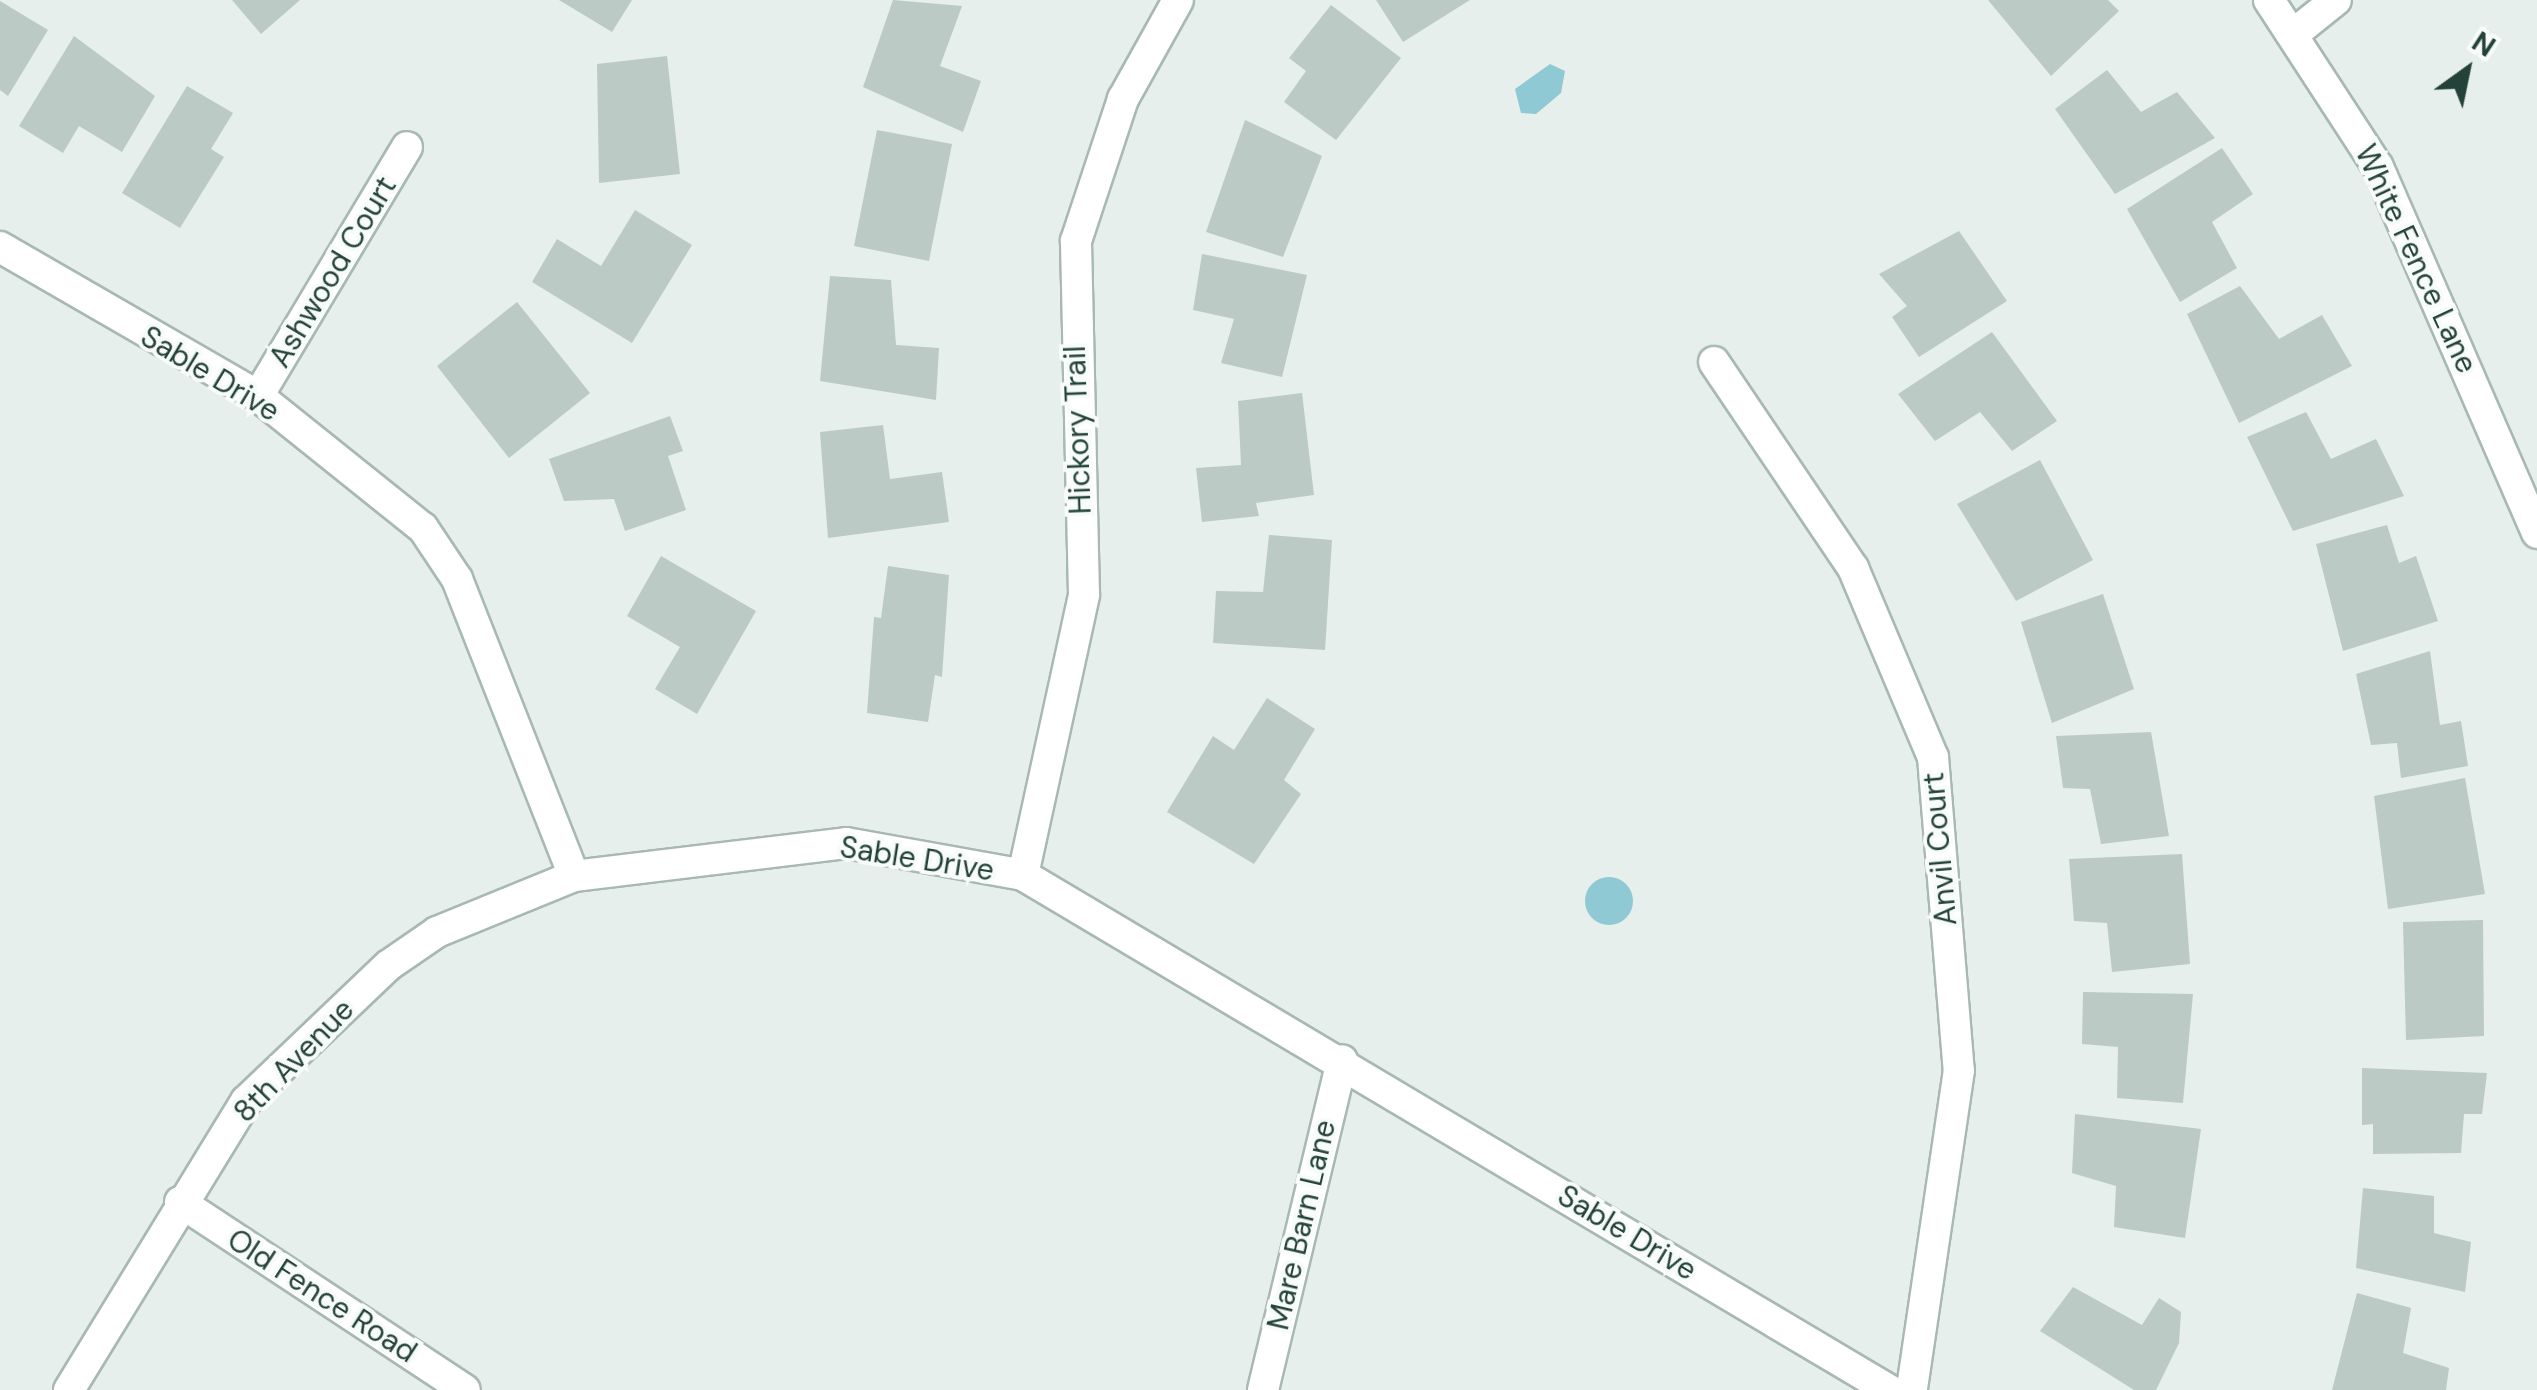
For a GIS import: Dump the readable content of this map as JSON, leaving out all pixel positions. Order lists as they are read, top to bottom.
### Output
{
  "streets": {
    "street": [
      "White Fence Lane",
      "Ashwood Court",
      "Sable Drive",
      "Hickory Trail",
      "Anvil Court",
      "8th Avenue",
      "Mare Barn Lane",
      "Old Fence Road"
    ]
  },
  "crossings": [
    ["Ashwood Court", "Sable Drive"],
    ["Sable Drive", "Hickory Trail"],
    ["Sable Drive", "8th Avenue"],
    ["Sable Drive", "Mare Barn Lane"],
    ["8th Avenue", "Old Fence Road"]
  ],
  "north": "top right"
}
